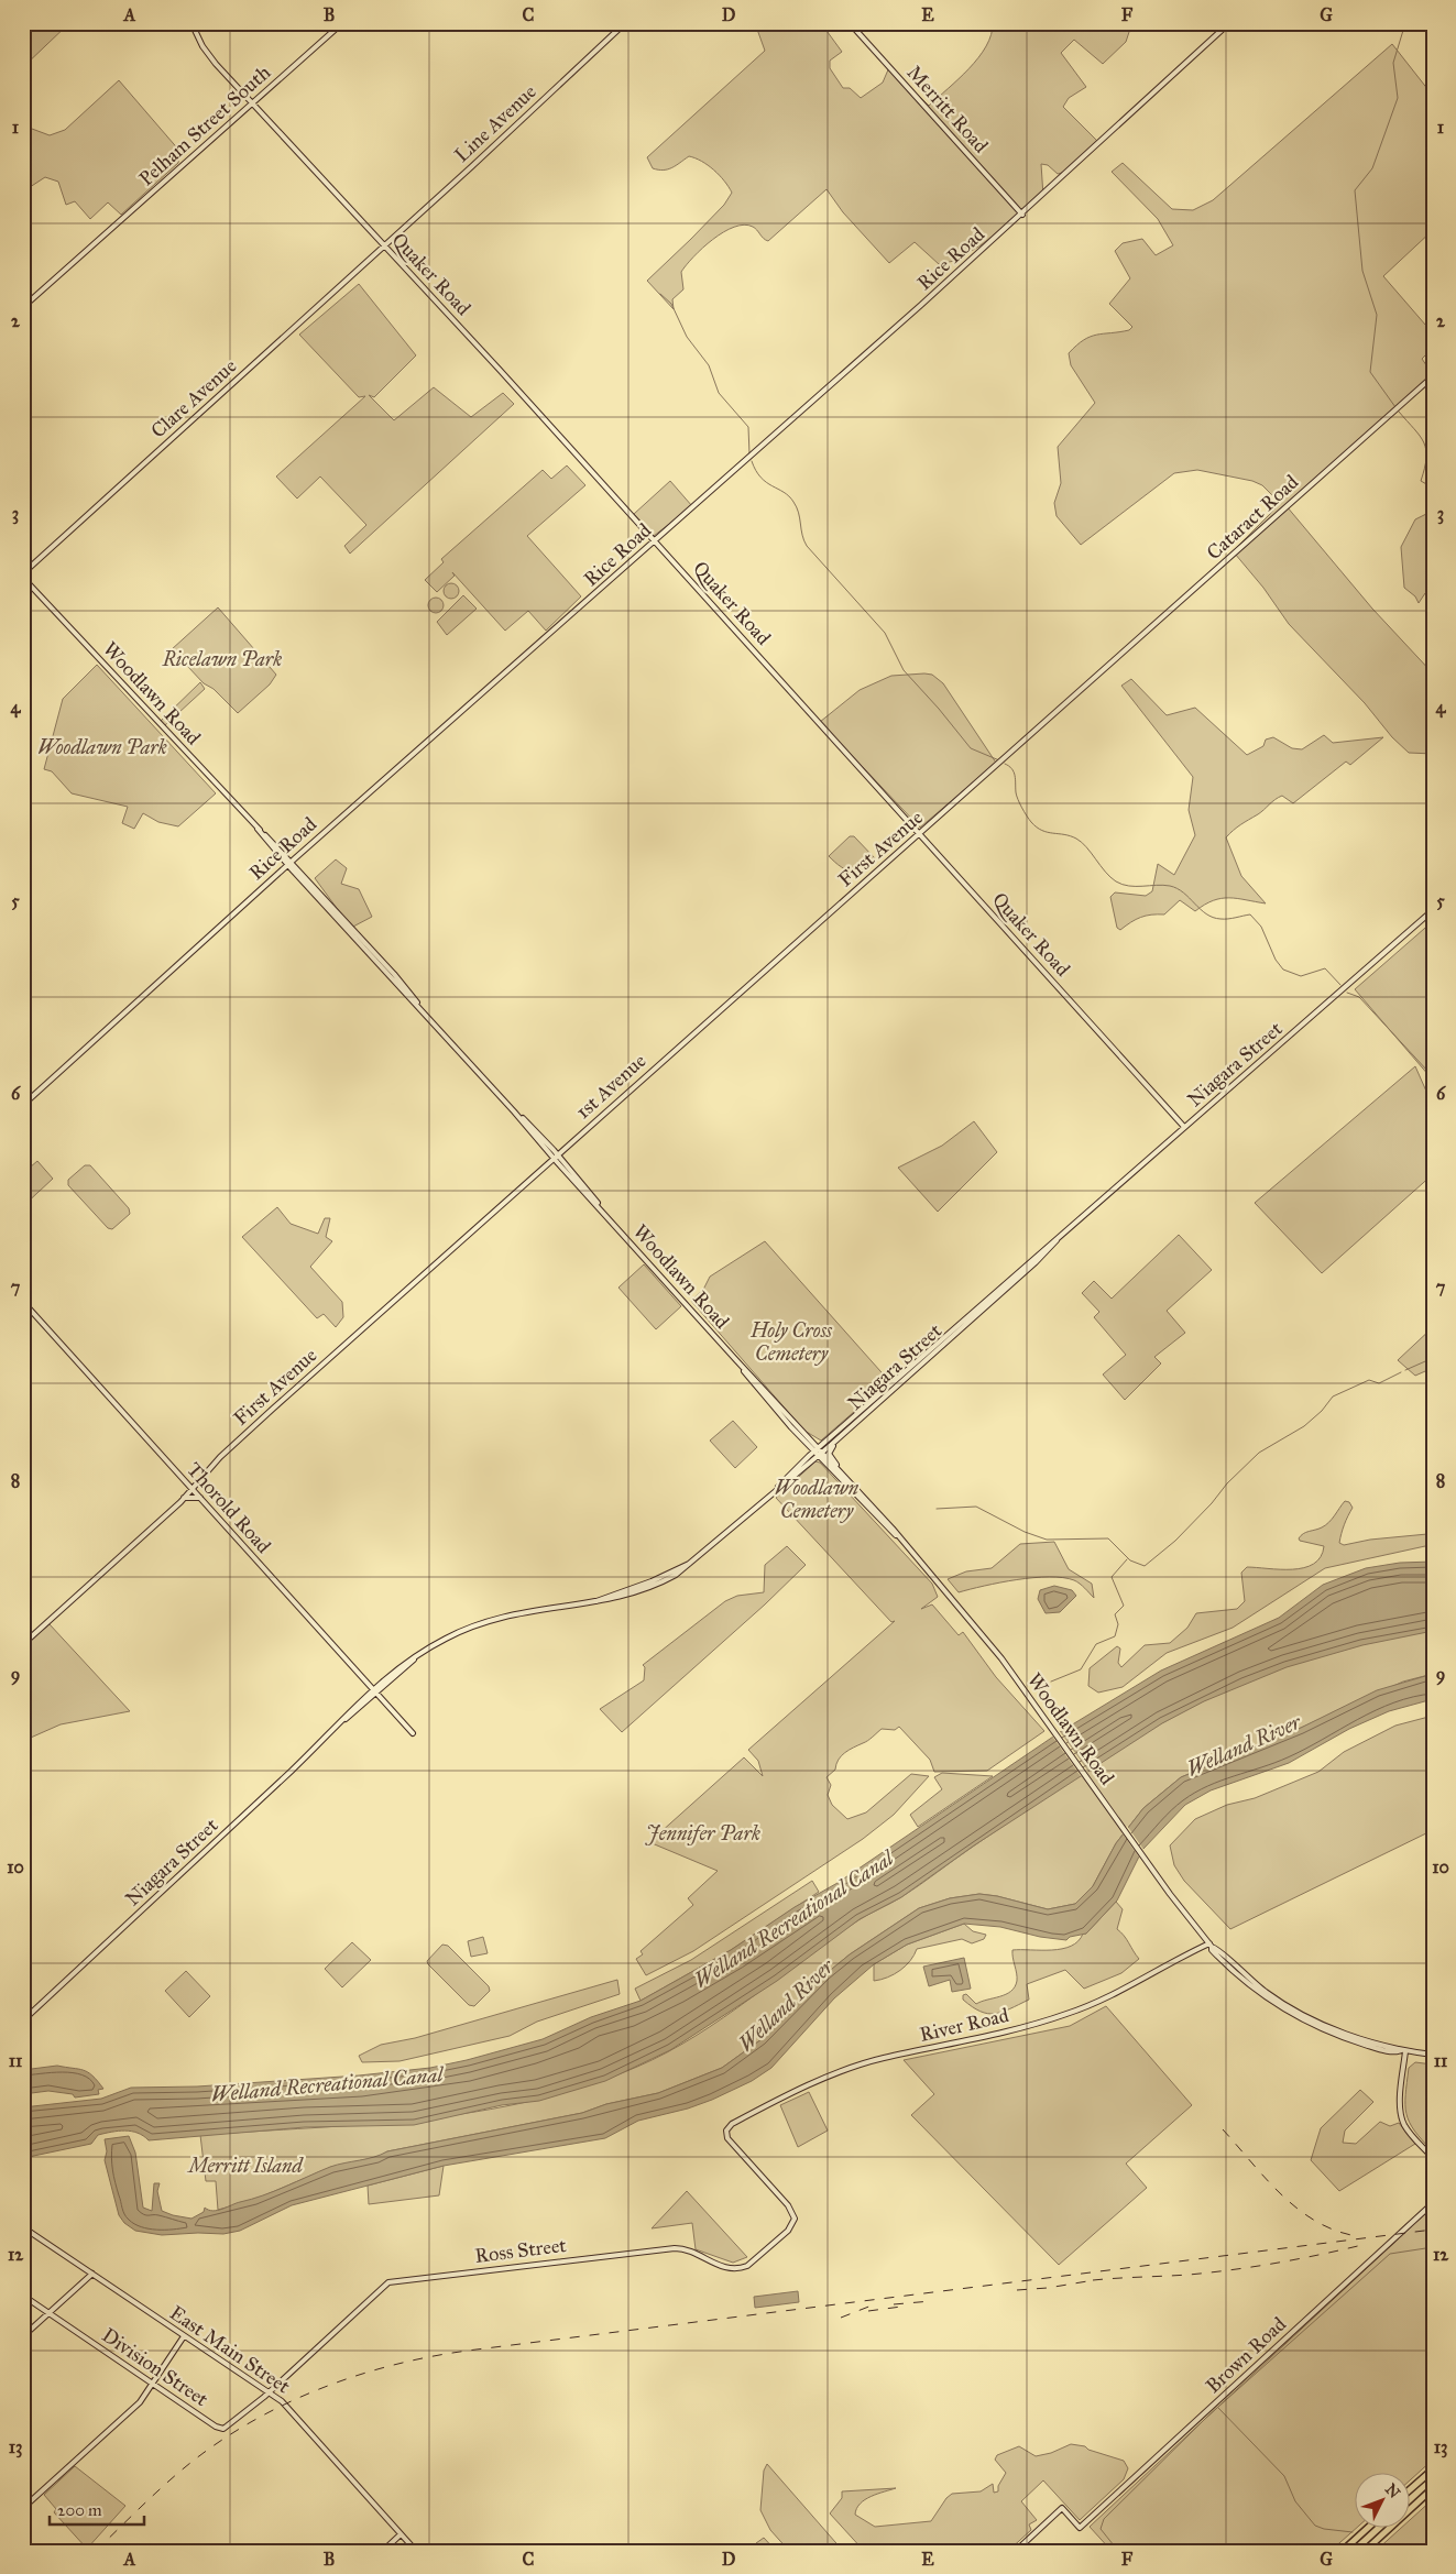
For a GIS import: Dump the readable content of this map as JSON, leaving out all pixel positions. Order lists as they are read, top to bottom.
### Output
{
  "streets": {
    "street": [
      "Merritt Road",
      "Line Avenue",
      "Pelham Street South",
      "Rice Road",
      "Quaker Road",
      "Clare Avenue",
      "Cataract Road",
      "Woodlawn Road",
      "First Avenue",
      "Niagara Street",
      "1st Avenue",
      "Thorold Road",
      "River Road",
      "Ross Street",
      "East Main Street",
      "Brown Road",
      "Division Street"
    ]
  },
  "crossings": [
    ["Merritt Road", "Rice Road"],
    ["Line Avenue", "Quaker Road"],
    ["Line Avenue", "Clare Avenue"],
    ["Pelham Street South", "Quaker Road"],
    ["Rice Road", "Quaker Road"],
    ["Rice Road", "Woodlawn Road"],
    ["Quaker Road", "Clare Avenue"],
    ["Quaker Road", "First Avenue"],
    ["Quaker Road", "Niagara Street"],
    ["Clare Avenue", "Woodlawn Road"],
    ["Cataract Road", "First Avenue"],
    ["Woodlawn Road", "First Avenue"],
    ["Woodlawn Road", "Niagara Street"],
    ["Woodlawn Road", "1st Avenue"],
    ["Woodlawn Road", "River Road"],
    ["First Avenue", "1st Avenue"],
    ["First Avenue", "Thorold Road"],
    ["Niagara Street", "Thorold Road"],
    ["River Road", "Ross Street"],
    ["Ross Street", "East Main Street"],
    ["Ross Street", "Division Street"],
    ["East Main Street", "Division Street"]
  ],
  "water": ["Welland River", "Welland Recreational Canal"],
  "parks": [
    "Ricelawn Park",
    "Woodlawn Park",
    "Holy Cross Cemetery",
    "Woodlawn Cemetery",
    "Jennifer Park",
    "Merritt Island"
  ],
  "scale_bar": "200 m",
  "north": "top right",
  "grid": {
    "columns": [
      "A",
      "B",
      "C",
      "D",
      "E",
      "F",
      "G"
    ],
    "rows": [
      "1",
      "2",
      "3",
      "4",
      "5",
      "6",
      "7",
      "8",
      "9",
      "10",
      "11",
      "12",
      "13"
    ]
  }
}
